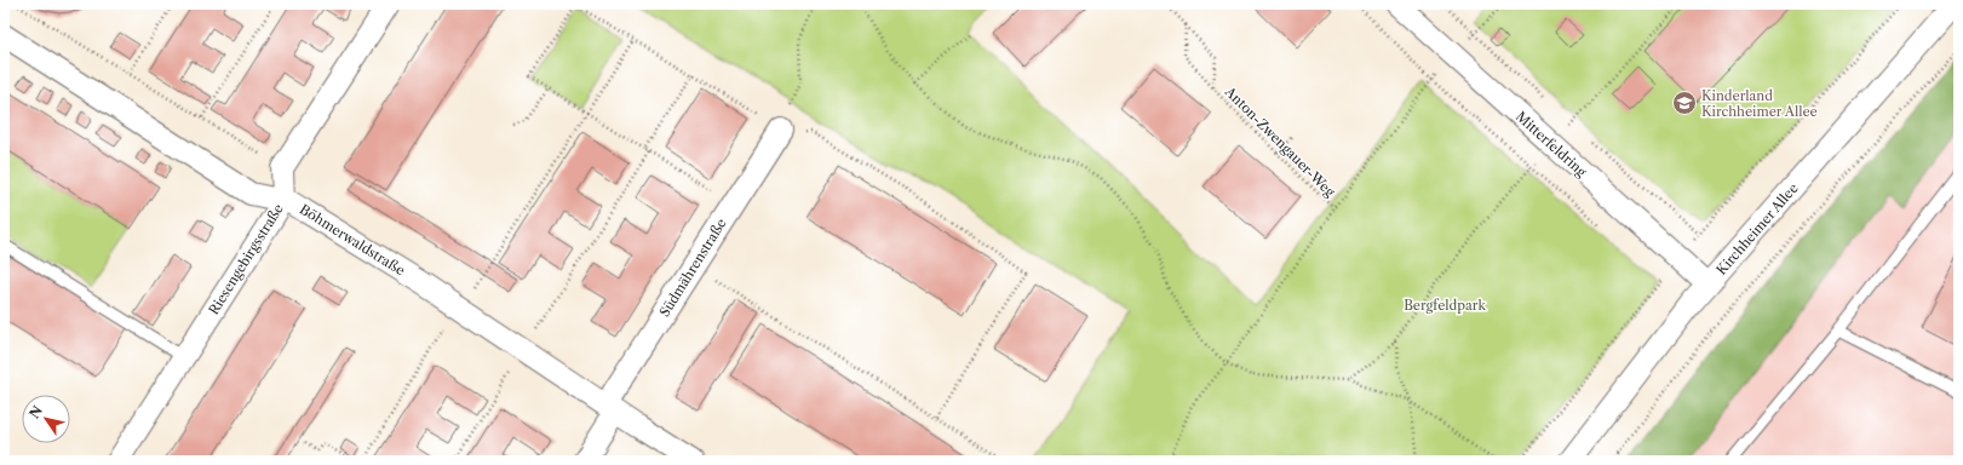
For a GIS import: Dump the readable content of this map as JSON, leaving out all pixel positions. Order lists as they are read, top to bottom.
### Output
{
  "streets": {
    "street": [
      "Mitterfeldring",
      "Kirchheimer Allee",
      "Böhmerwaldstraße",
      "Riesengebirgsstraße",
      "Südmährenstraße"
    ],
    "path": ["Anton-Zwengauer-Weg"]
  },
  "crossings": [
    ["Mitterfeldring", "Kirchheimer Allee"],
    ["Böhmerwaldstraße", "Riesengebirgsstraße"],
    ["Böhmerwaldstraße", "Südmährenstraße"]
  ],
  "parks": ["Bergfeldpark"],
  "places": {
    "school or university": ["Kinderland Kirchheimer Allee"]
  },
  "north": "top left"
}
